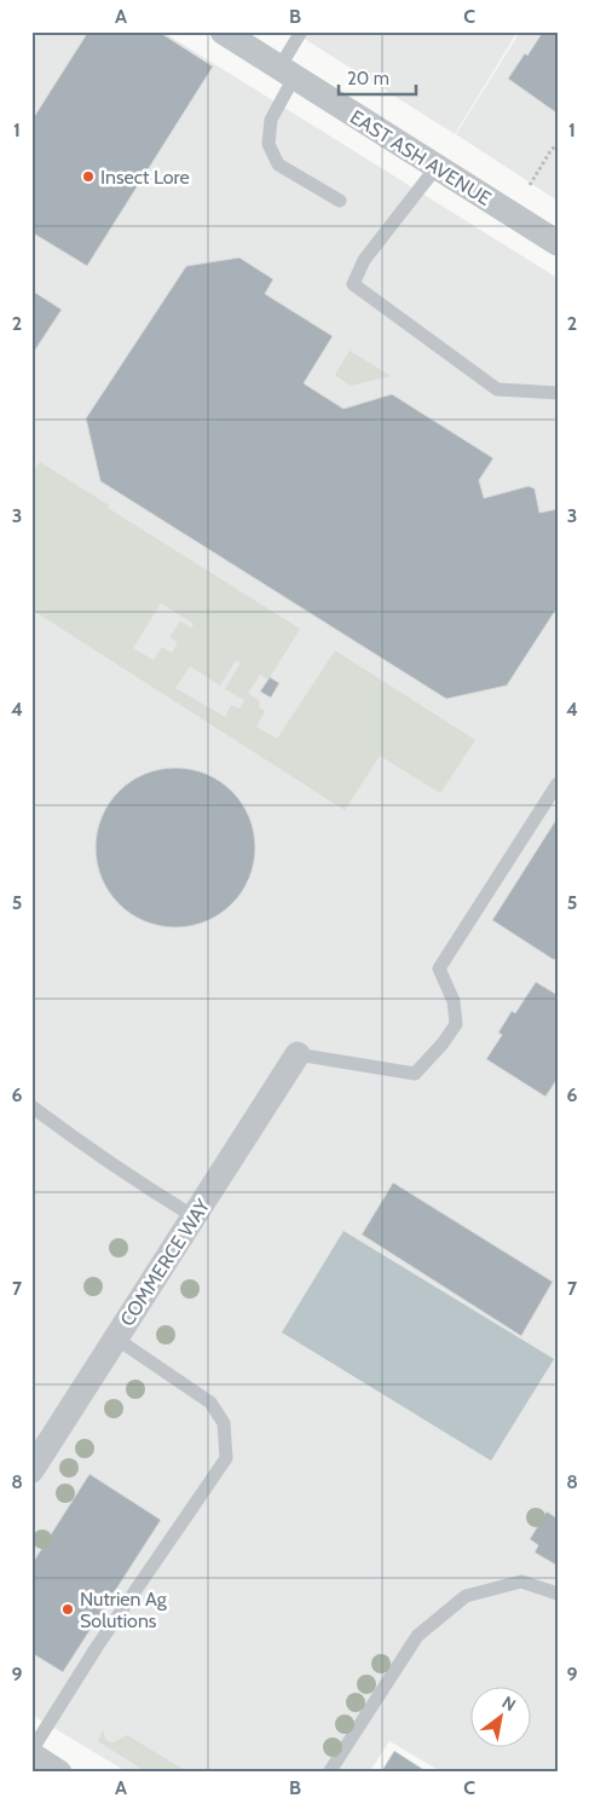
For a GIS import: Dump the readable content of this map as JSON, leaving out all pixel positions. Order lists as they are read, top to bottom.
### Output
{
  "streets": {
    "street": ["EAST ASH AVENUE", "COMMERCE WAY"]
  },
  "places": ["Insect Lore", "Nutrien Ag Solutions"],
  "scale_bar": "20 m",
  "north": "top right",
  "grid": {
    "columns": ["A", "B", "C"],
    "rows": [
      "1",
      "2",
      "3",
      "4",
      "5",
      "6",
      "7",
      "8",
      "9"
    ]
  }
}
